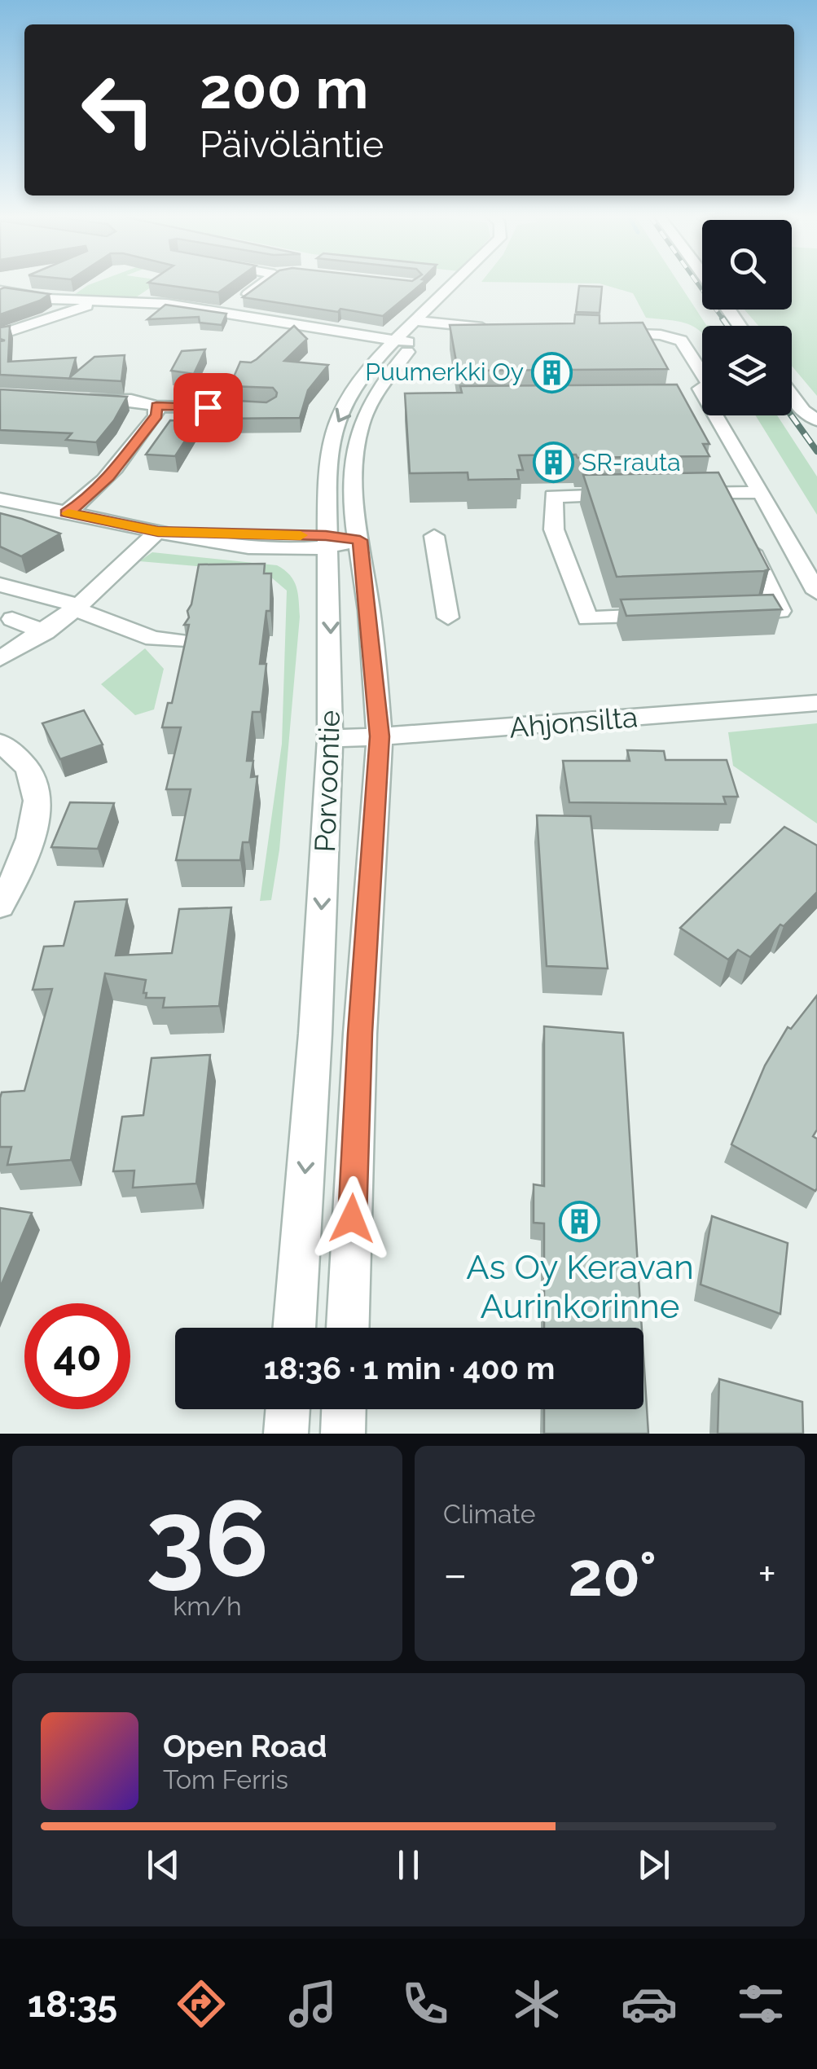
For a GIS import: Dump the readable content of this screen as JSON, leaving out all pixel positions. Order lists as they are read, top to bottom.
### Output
{
  "streets": {
    "street": ["Ahjonsilta", "Porvoontie"]
  },
  "crossings": [
    ["Ahjonsilta", "Porvoontie"]
  ],
  "places": {
    "building": ["Puumerkki Oy", "SR-rauta", "As Oy Keravan Aurinkorinne"]
  },
  "page": {
    "turn": ["200 m", "Päivöläntie"],
    "limit": "40",
    "trip": "18:36 · 1 min · 400 m",
    "tile": [
      ["36", "km/h"],
      "Climate"
    ],
    "heat": ["−", "20°", "+"],
    "song": ["Open Road", "Tom Ferris"],
    "tabs": "18:35"
  }
}
